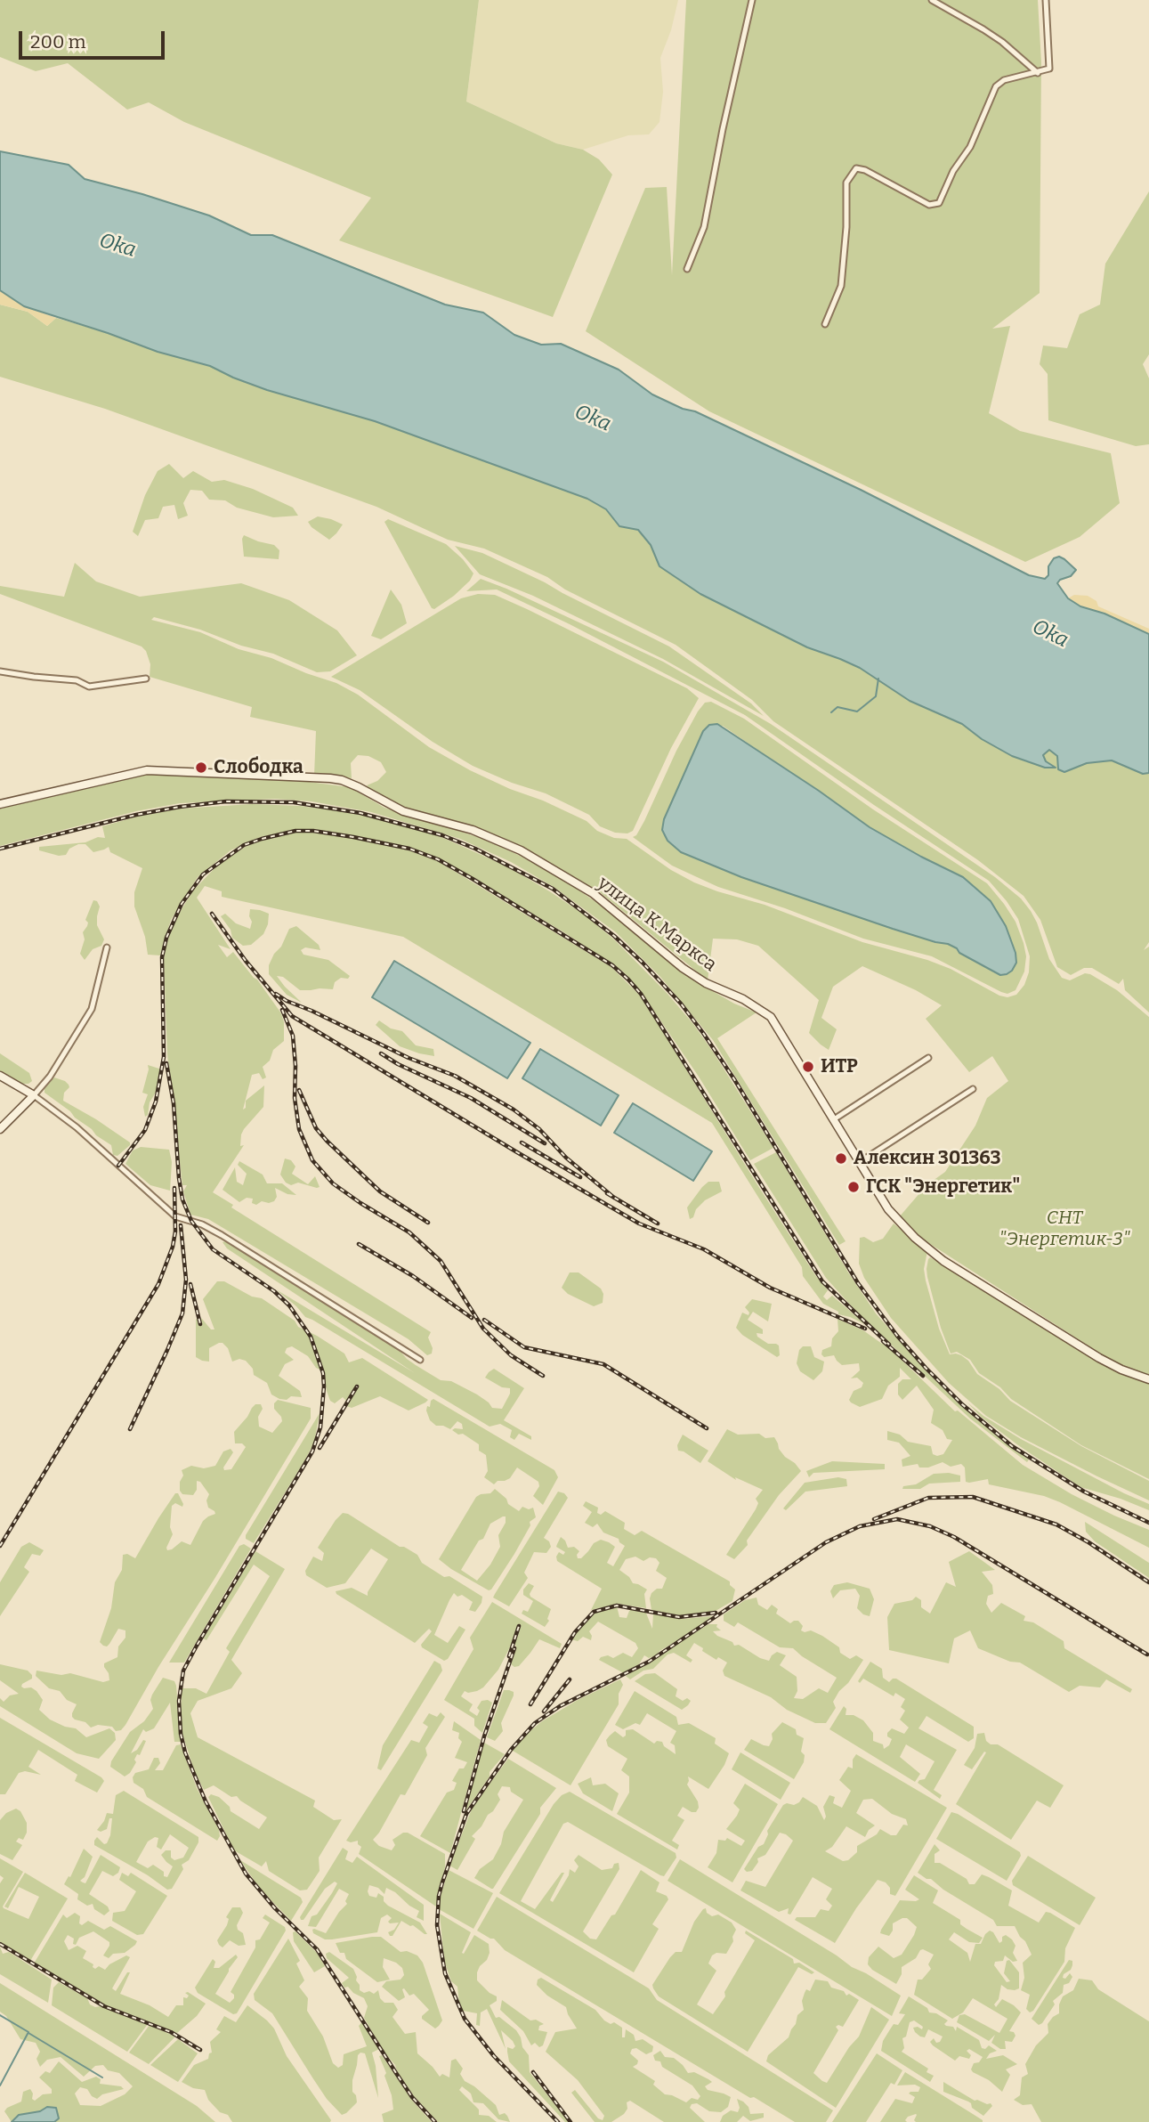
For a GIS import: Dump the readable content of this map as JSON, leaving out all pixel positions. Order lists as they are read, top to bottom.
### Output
{
  "streets": {
    "main road": ["улица К.Маркса"]
  },
  "water": ["Oka"],
  "parks": ["СНТ \"Энергетик-3\""],
  "places": [
    "Слободка",
    "ИТР",
    "Алексин 301363",
    "ГСК \"Энергетик\""
  ],
  "scale_bar": "200 m"
}
